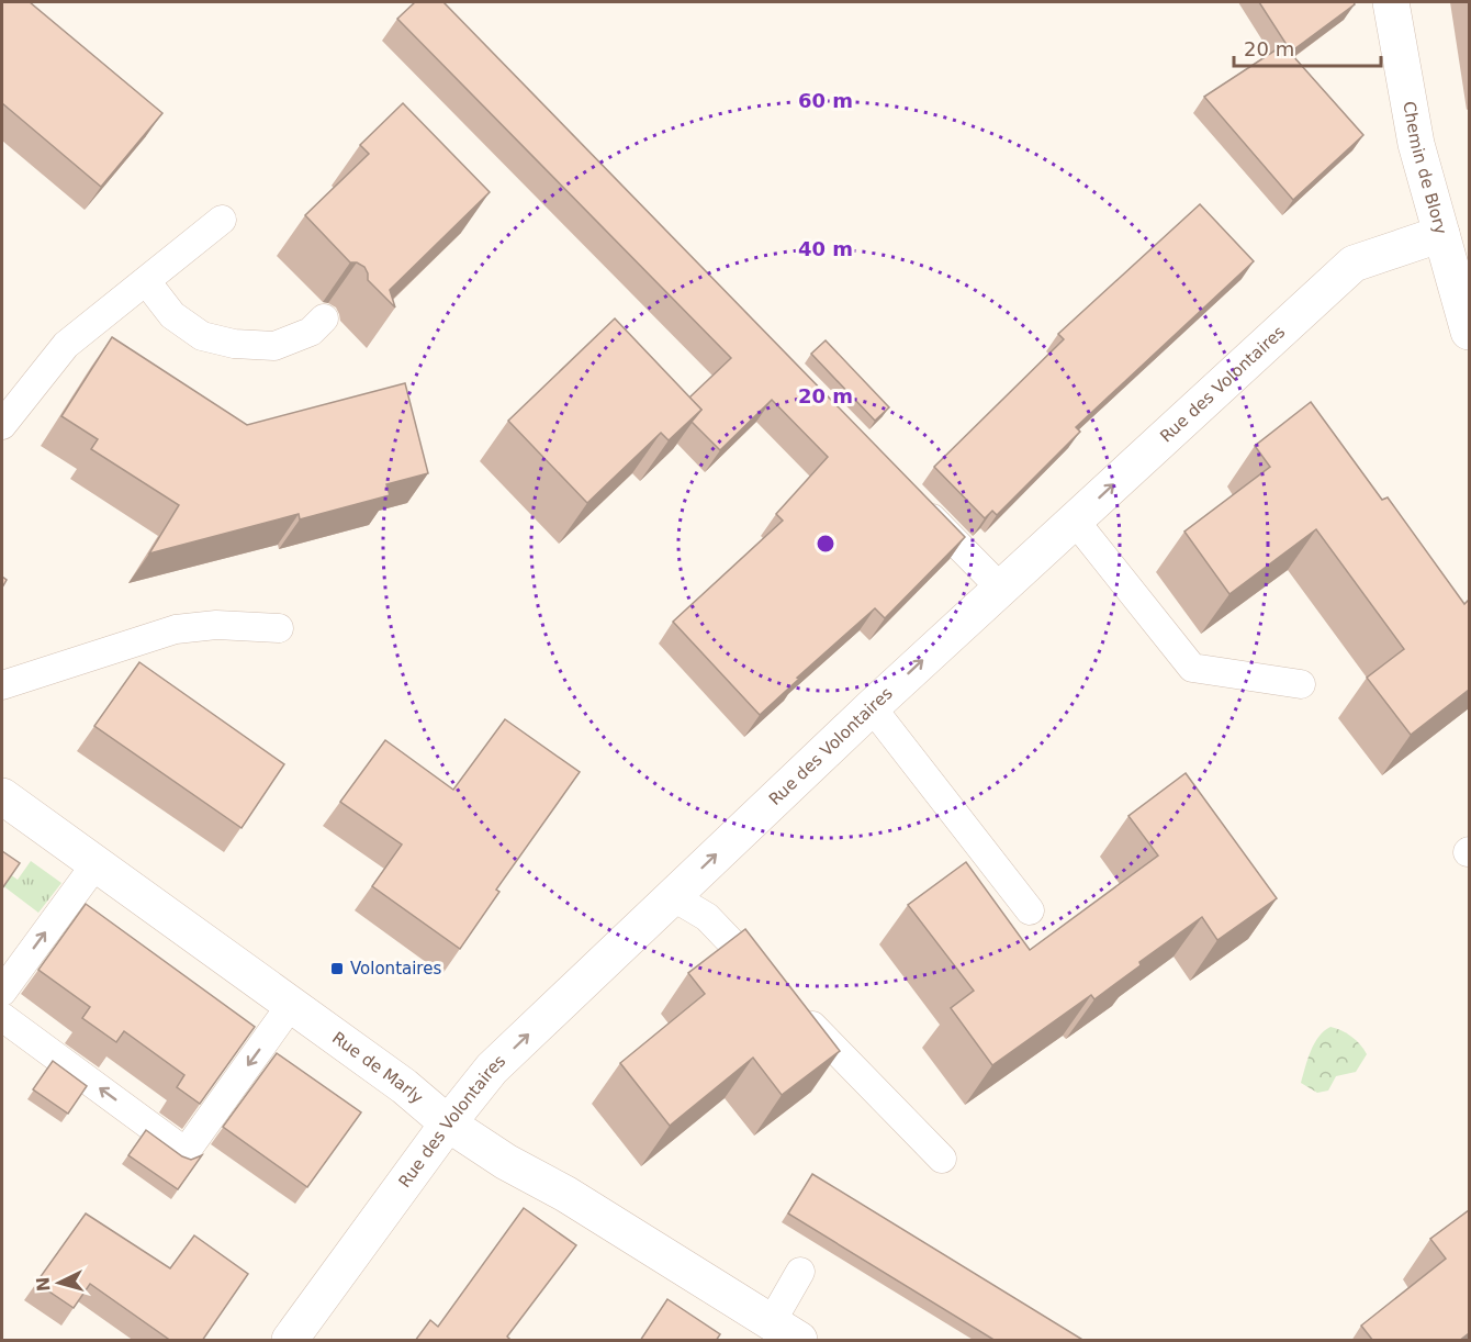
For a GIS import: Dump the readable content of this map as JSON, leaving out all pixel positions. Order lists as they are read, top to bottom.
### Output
{
  "streets": {
    "street": ["Chemin de Blory", "Rue des Volontaires", "Rue de Marly"]
  },
  "crossings": [
    ["Chemin de Blory", "Rue des Volontaires"],
    ["Rue des Volontaires", "Rue de Marly"]
  ],
  "one_way": ["Rue des Volontaires"],
  "places": {
    "transit": ["Volontaires"]
  },
  "scale_bar": "20 m",
  "north": "left",
  "rings": ["60 m", "40 m", "20 m"]
}
